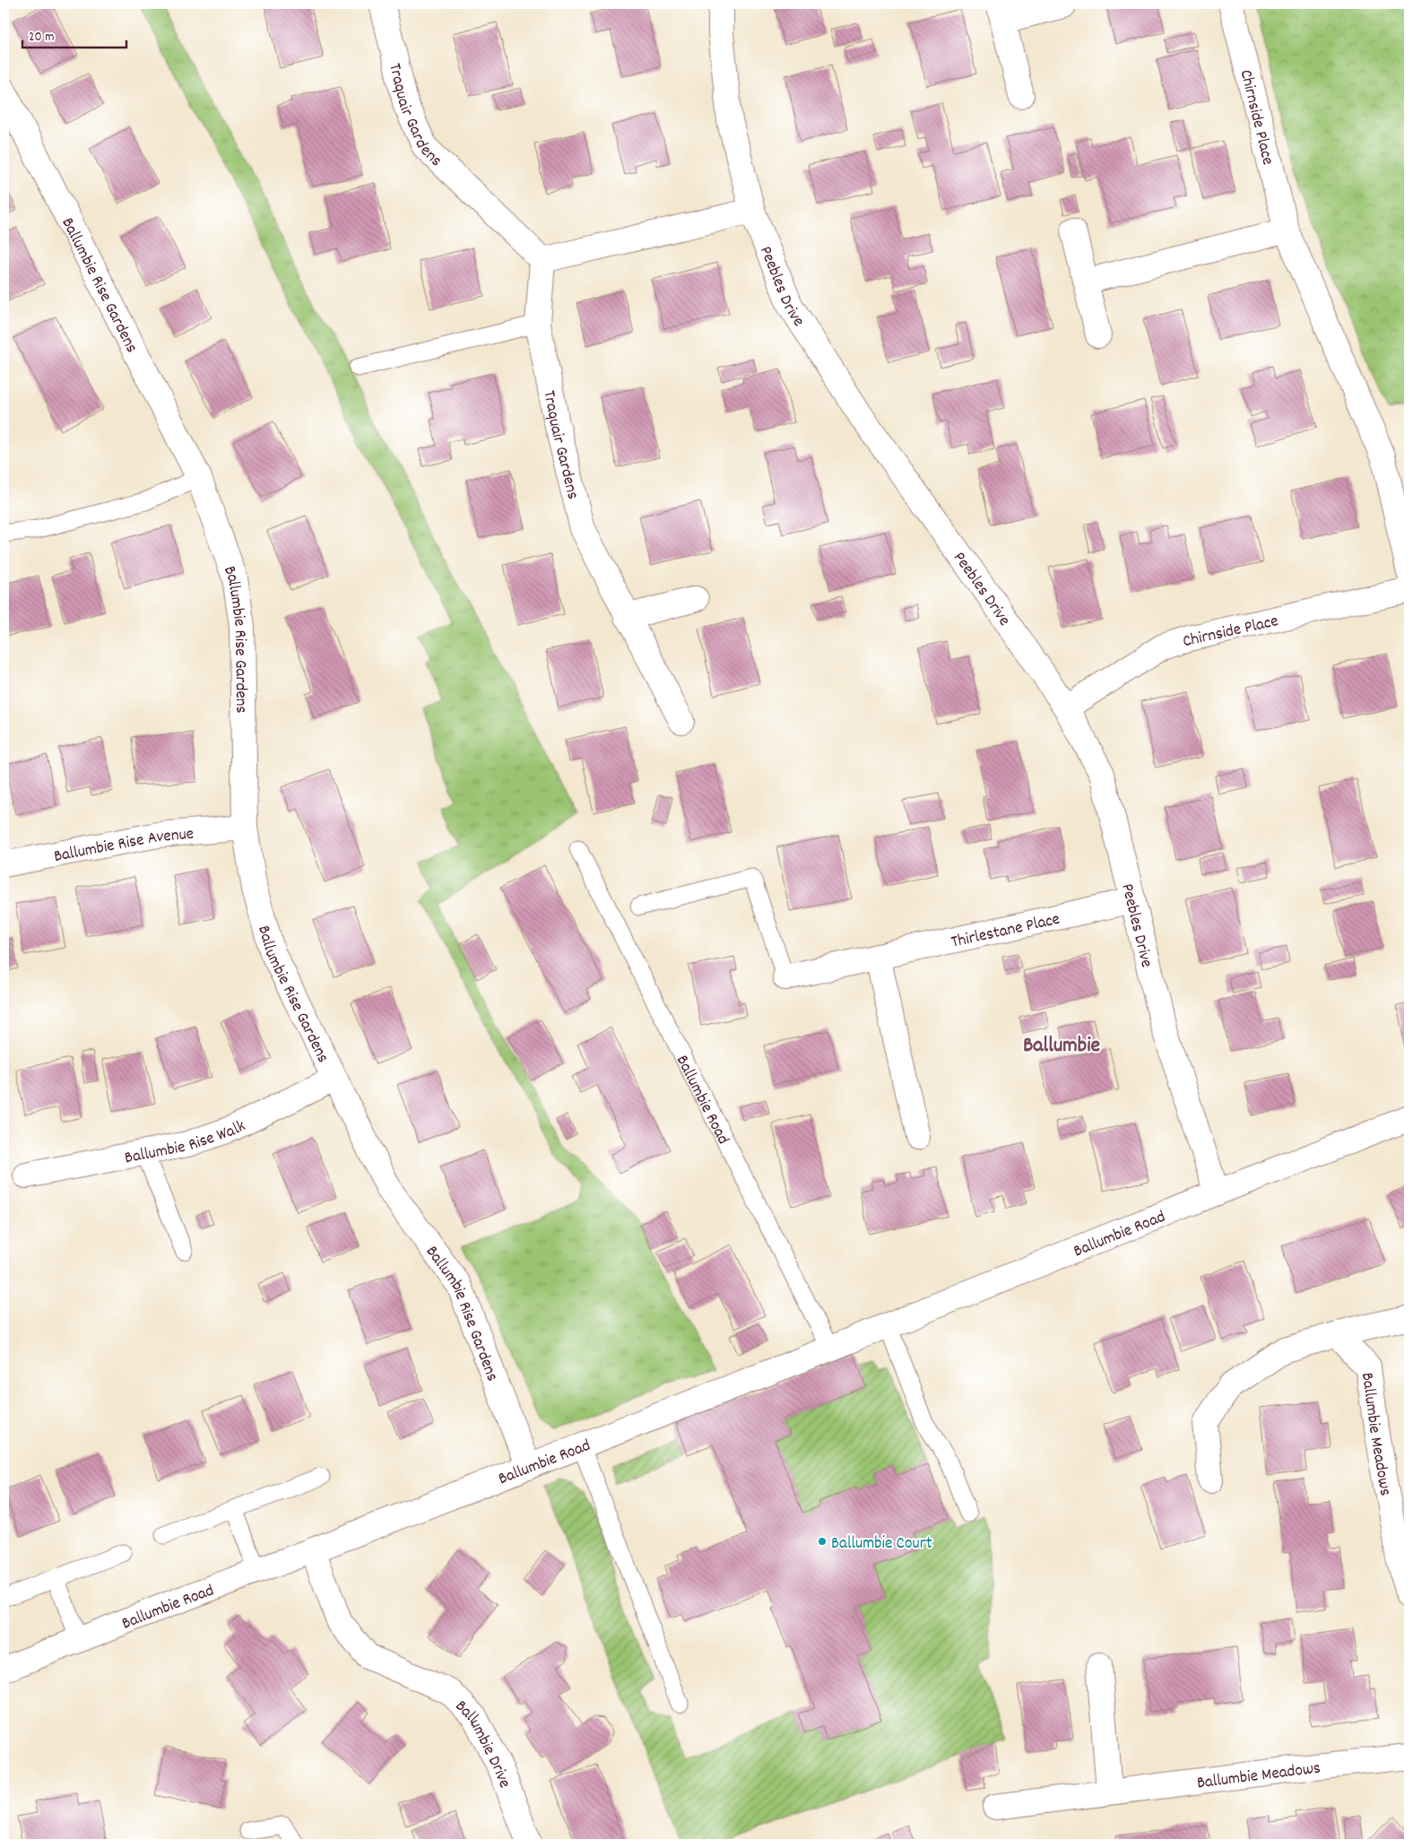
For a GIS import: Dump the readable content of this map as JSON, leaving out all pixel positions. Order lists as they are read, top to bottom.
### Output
{
  "streets": {
    "street": [
      "Traquair Gardens",
      "Chirnside Place",
      "Ballumbie Rise Gardens",
      "Peebles Drive",
      "Ballumbie Rise Avenue",
      "Thirlestane Place",
      "Ballumbie Road",
      "Ballumbie Rise Walk",
      "Ballumbie Meadows",
      "Ballumbie Drive"
    ]
  },
  "crossings": [
    ["Chirnside Place", "Peebles Drive"],
    ["Ballumbie Rise Gardens", "Ballumbie Rise Avenue"],
    ["Ballumbie Rise Gardens", "Ballumbie Road"],
    ["Ballumbie Rise Gardens", "Ballumbie Rise Walk"],
    ["Peebles Drive", "Thirlestane Place"],
    ["Peebles Drive", "Ballumbie Road"],
    ["Ballumbie Road", "Ballumbie Drive"]
  ],
  "districts": ["Ballumbie"],
  "places": ["Ballumbie Court"],
  "scale_bar": "20 m"
}
